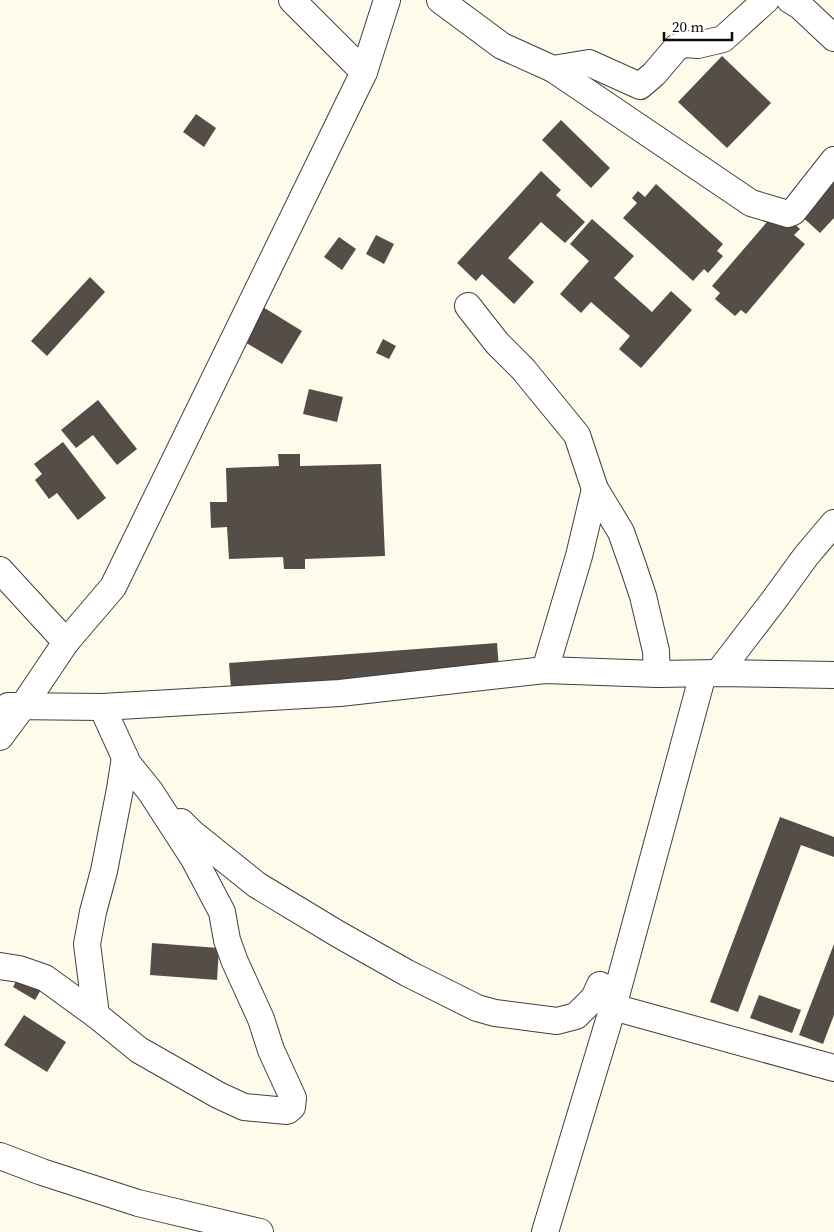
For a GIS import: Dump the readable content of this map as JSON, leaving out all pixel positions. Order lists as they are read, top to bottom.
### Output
{
  "scale_bar": "20 m"
}
